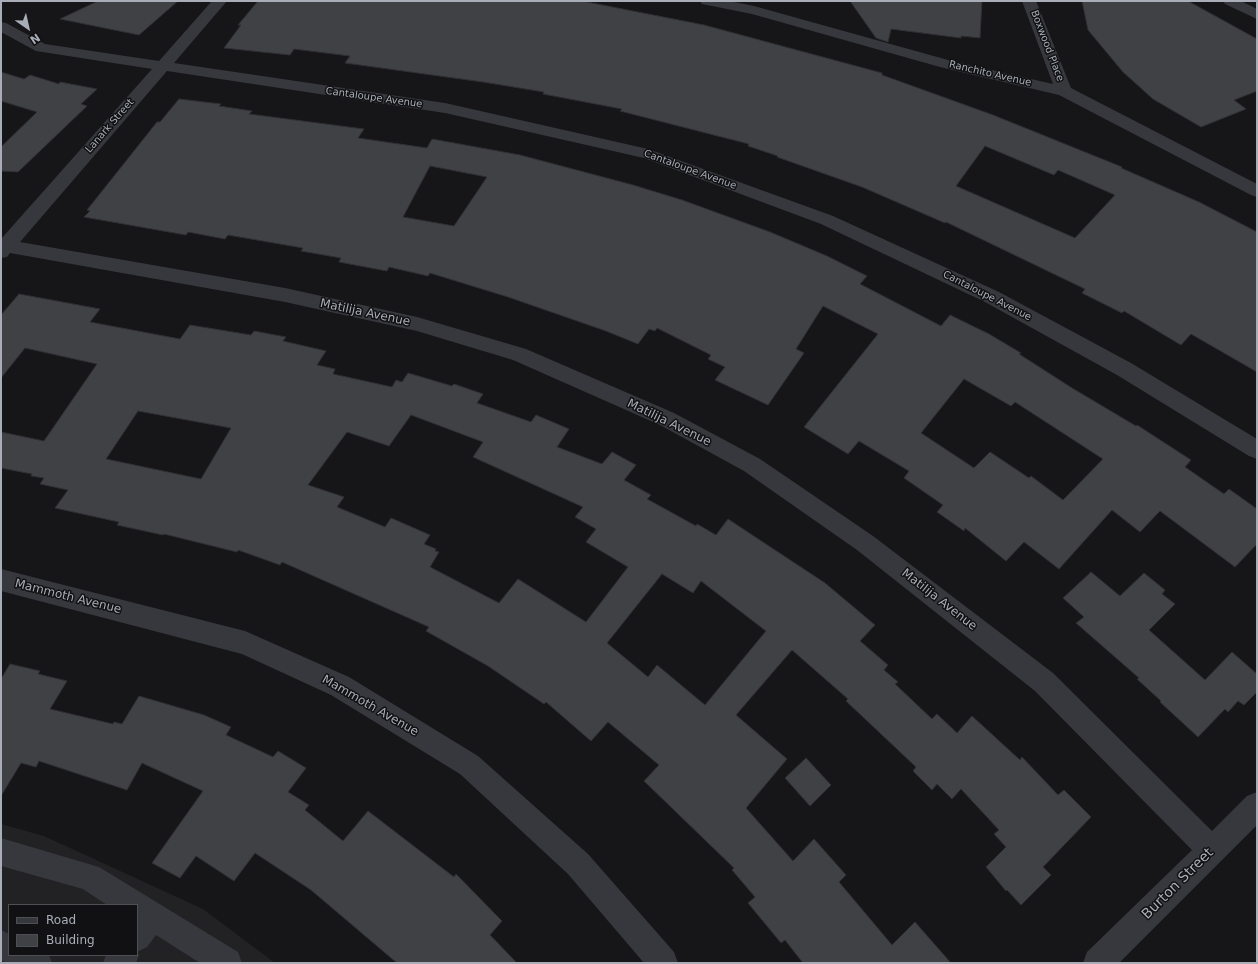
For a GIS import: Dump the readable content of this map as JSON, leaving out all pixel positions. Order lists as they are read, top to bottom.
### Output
{
  "streets": {
    "street": [
      "Boxwood Place",
      "Ranchito Avenue",
      "Cantaloupe Avenue",
      "Lanark Street",
      "Matilija Avenue",
      "Mammoth Avenue",
      "Burton Street"
    ]
  },
  "crossings": [
    ["Boxwood Place", "Ranchito Avenue"],
    ["Cantaloupe Avenue", "Lanark Street"],
    ["Lanark Street", "Matilija Avenue"],
    ["Matilija Avenue", "Burton Street"]
  ],
  "legend": ["Road", "Building"],
  "north": "bottom right"
}
